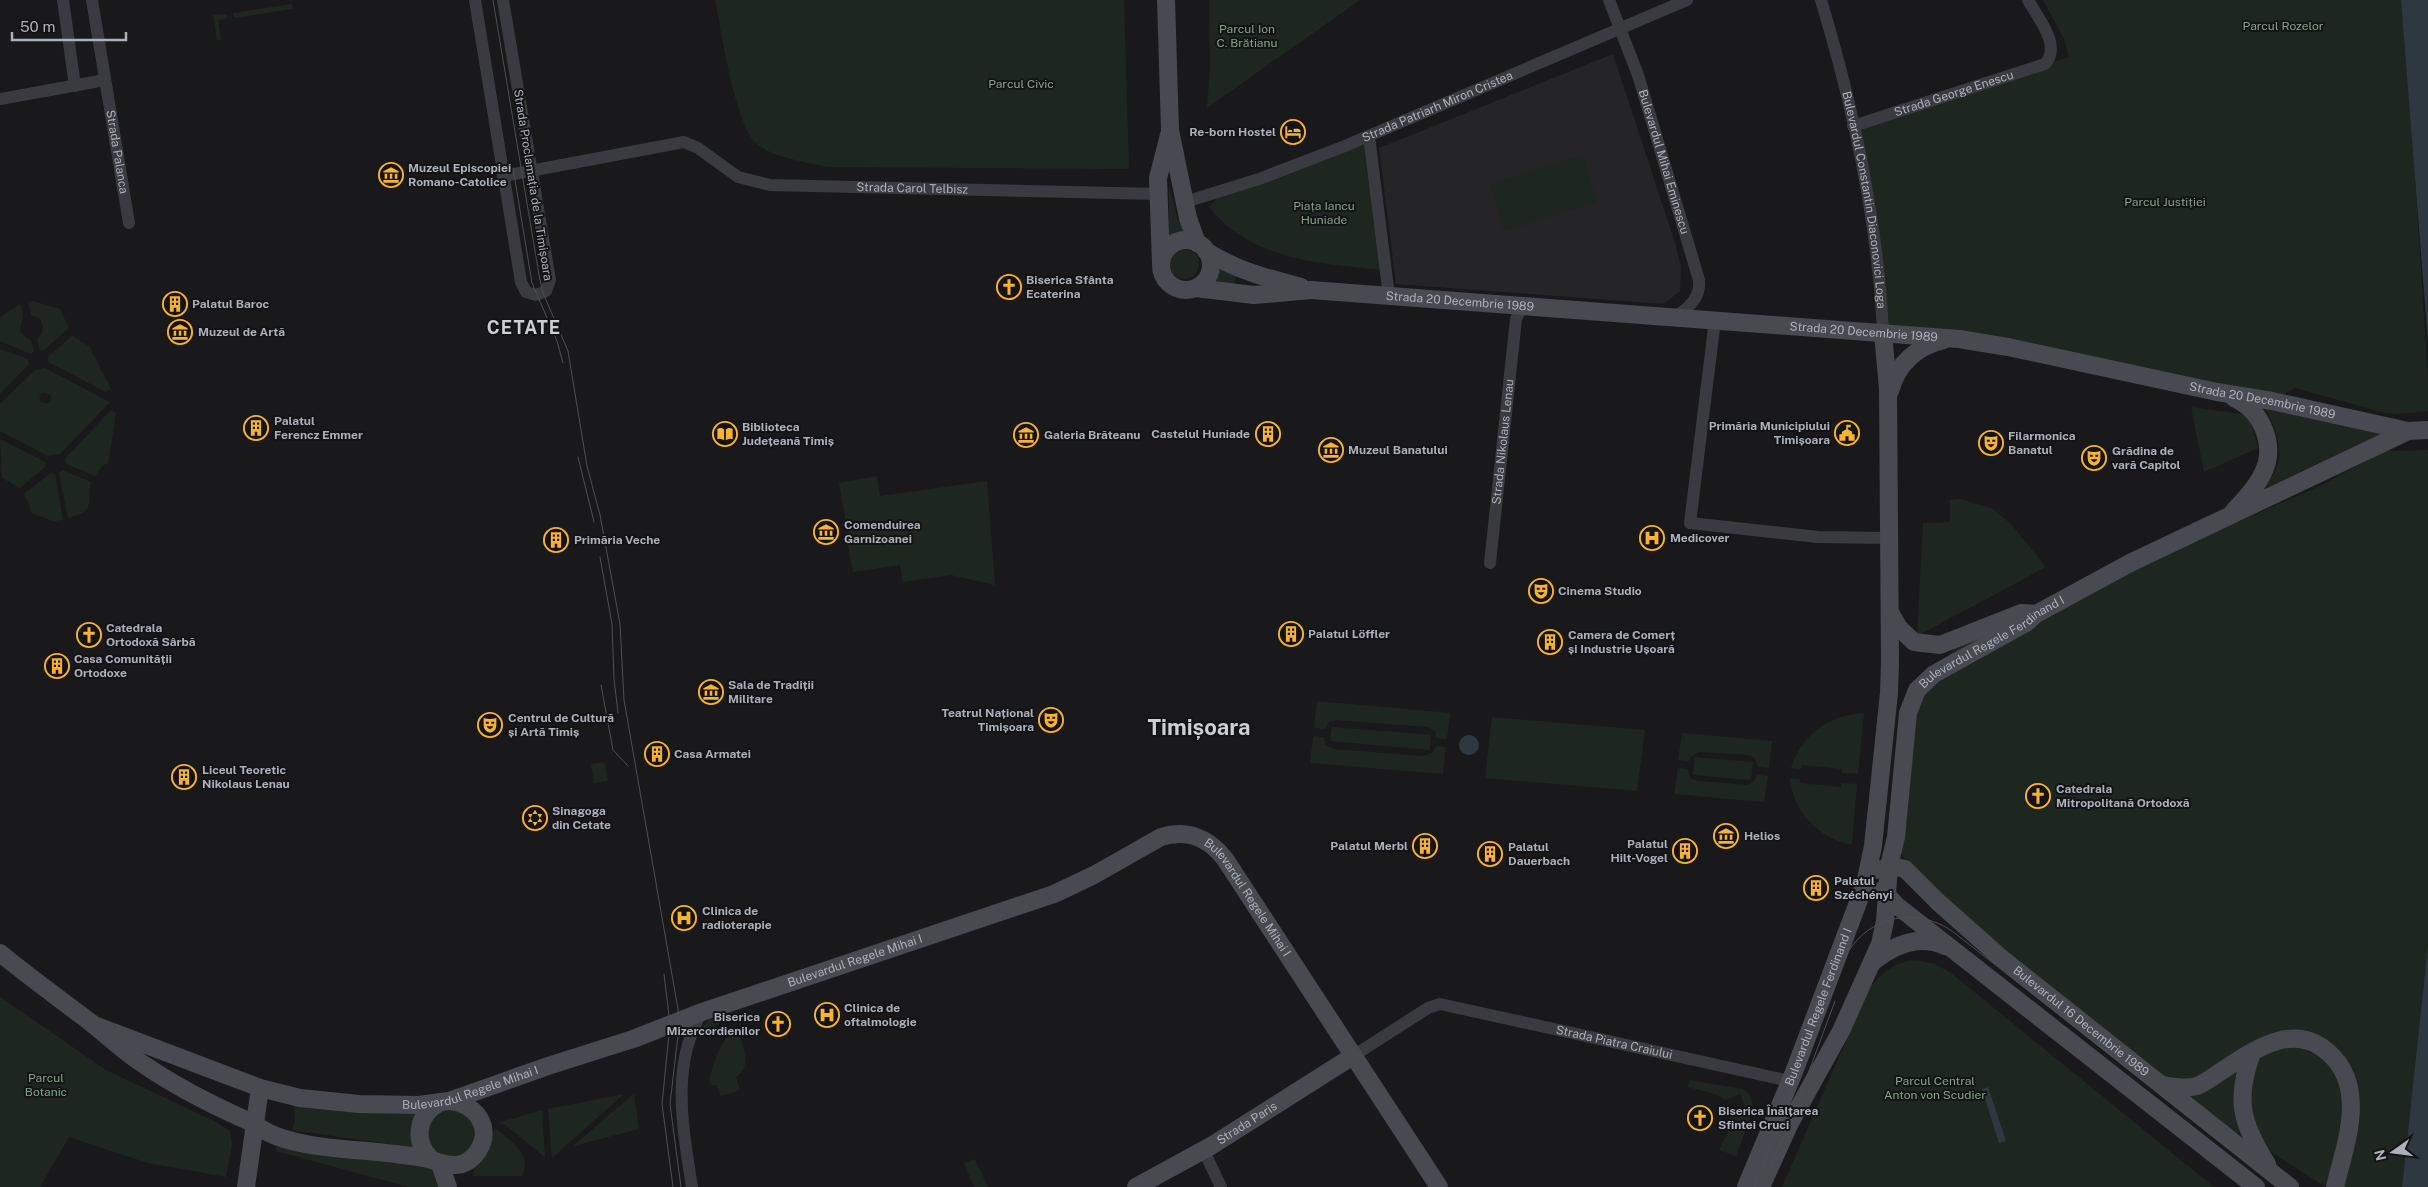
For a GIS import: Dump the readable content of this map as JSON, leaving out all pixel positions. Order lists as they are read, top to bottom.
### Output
{
  "streets": {
    "main road": [
      "Bulevardul Constantin Diaconovici Loga",
      "Strada 20 Decembrie 1989",
      "Bulevardul Regele Ferdinand I",
      "Bulevardul Regele Mihai I",
      "Bulevardul 16 Decembrie 1989",
      "Strada Paris"
    ],
    "street": [
      "Strada George Enescu",
      "Strada Patriarh Miron Cristea",
      "Strada Palanca",
      "Bulevardul Mihai Eminescu",
      "Strada Proclamația de la Timișoara",
      "Strada Carol Telbisz",
      "Strada Nikolaus Lenau",
      "Strada Piatra Craiului"
    ]
  },
  "crossings": [
    ["Strada George Enescu", "Bulevardul Constantin Diaconovici Loga"],
    ["Strada Patriarh Miron Cristea", "Bulevardul Mihai Eminescu"],
    ["Bulevardul Mihai Eminescu", "Strada 20 Decembrie 1989"],
    ["Strada Proclamația de la Timișoara", "Strada Carol Telbisz"],
    ["Bulevardul Constantin Diaconovici Loga", "Strada 20 Decembrie 1989"],
    ["Strada 20 Decembrie 1989", "Strada Nikolaus Lenau"],
    ["Strada 20 Decembrie 1989", "Bulevardul Regele Ferdinand I"],
    ["Bulevardul Regele Ferdinand I", "Bulevardul 16 Decembrie 1989"],
    ["Bulevardul Regele Ferdinand I", "Strada Piatra Craiului"],
    ["Bulevardul Regele Mihai I", "Strada Piatra Craiului"],
    ["Bulevardul Regele Mihai I", "Strada Paris"],
    ["Strada Piatra Craiului", "Strada Paris"]
  ],
  "districts": ["CETATE", "Timișoara"],
  "parks": [
    "Parcul Rozelor",
    "Parcul Ion C. Brătianu",
    "Parcul Civic",
    "Parcul Justiției",
    "Piața Iancu Huniade",
    "Parcul Botanic",
    "Parcul Central Anton von Scudier"
  ],
  "places": {
    "hotel": ["Re-born Hostel"],
    "museum": [
      "Muzeul Episcopiei Romano-Catolice",
      "Muzeul de Artă",
      "Galeria Brăteanu",
      "Muzeul Banatului",
      "Comenduirea Garnizoanei",
      "Sala de Tradiții Militare",
      "Helios"
    ],
    "church": [
      "Biserica Sfânta Ecaterina",
      "Catedrala Ortodoxă Sârbă",
      "Catedrala Mitropolitană Ortodoxă",
      "Biserica Mizercordienilor",
      "Biserica Înălțarea Sfintei Cruci"
    ],
    "building": [
      "Palatul Baroc",
      "Palatul Ferencz Emmer",
      "Castelul Huniade",
      "Primăria Veche",
      "Palatul Löffler",
      "Camera de Comerț și Industrie Ușoară",
      "Casa Comunității Ortodoxe",
      "Casa Armatei",
      "Liceul Teoretic Nikolaus Lenau",
      "Palatul Merbl",
      "Palatul Hilt-Vogel",
      "Palatul Dauerbach",
      "Palatul Széchényi"
    ],
    "public building": ["Primăria Municipiului Timișoara"],
    "library": ["Biblioteca Județeană Timiș"],
    "theatre": [
      "Filarmonica Banatul",
      "Grădina de vară Capitol",
      "Cinema Studio",
      "Teatrul Național Timișoara",
      "Centrul de Cultură și Artă Timiș"
    ],
    "hospital": ["Medicover", "Clinica de radioterapie", "Clinica de oftalmologie"],
    "synagogue": ["Sinagoga din Cetate"]
  },
  "scale_bar": "50 m",
  "north": "left"
}
